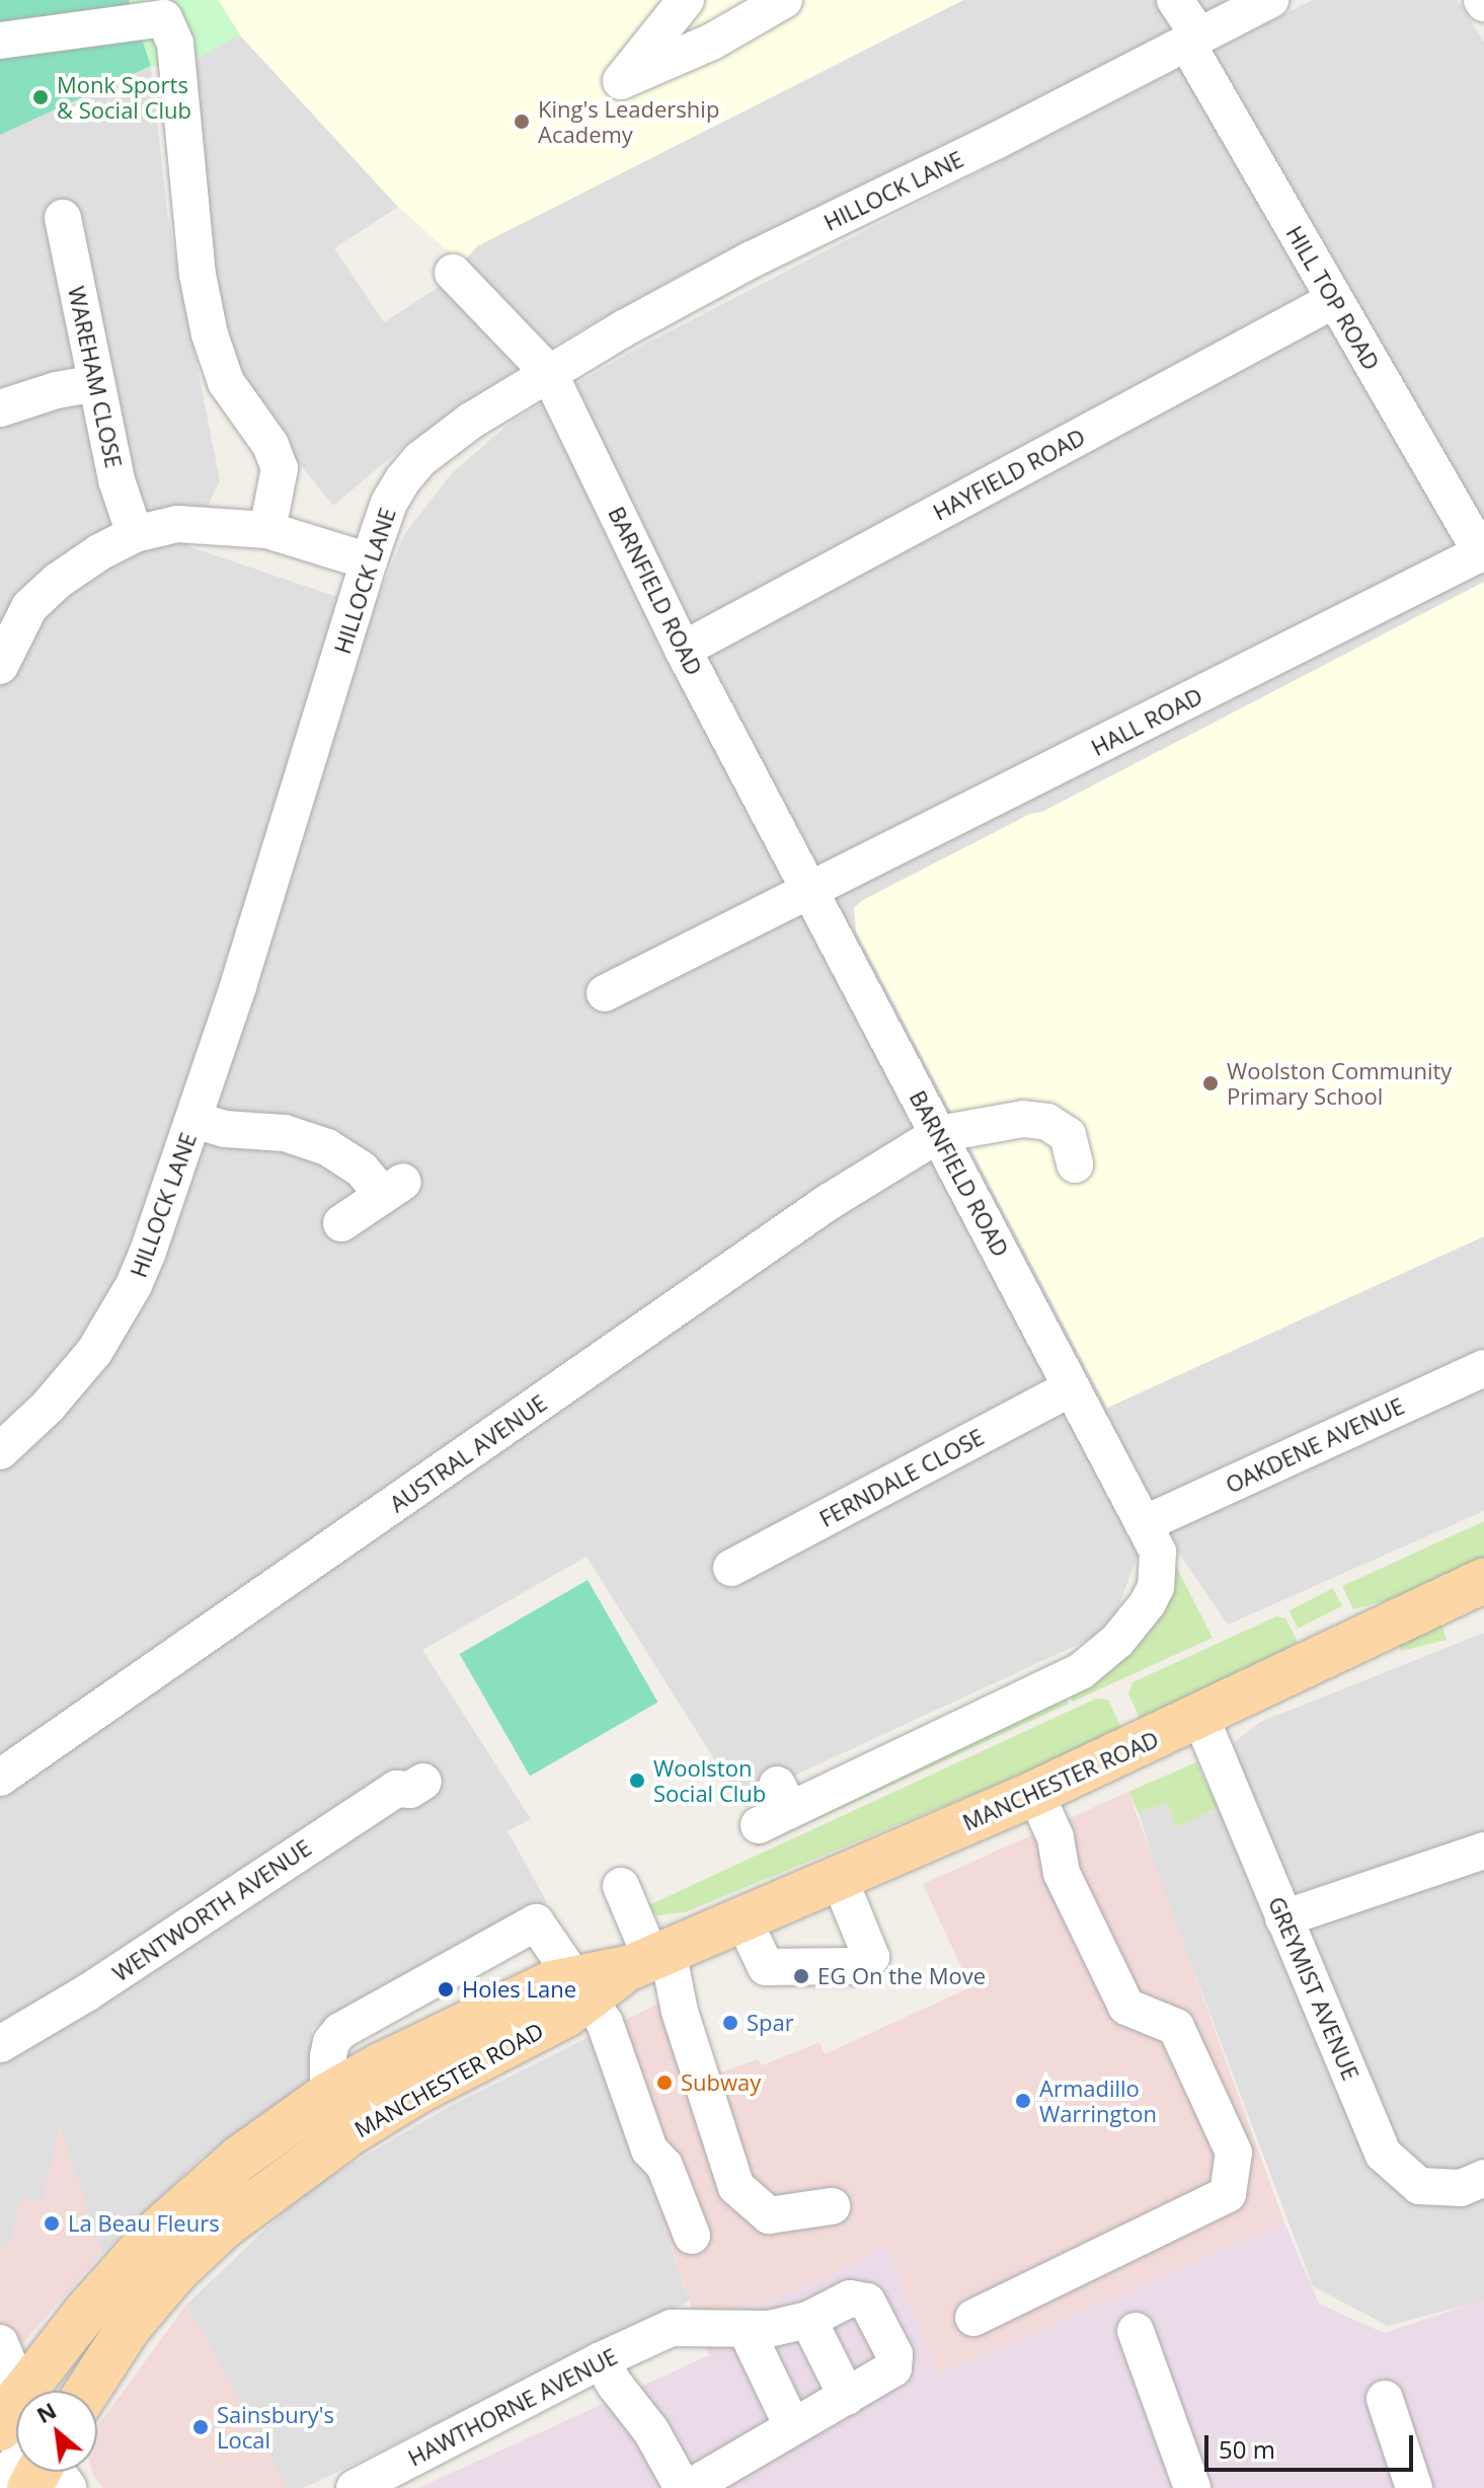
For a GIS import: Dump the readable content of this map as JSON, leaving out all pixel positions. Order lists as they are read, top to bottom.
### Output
{
  "streets": {
    "main road": ["MANCHESTER ROAD"],
    "street": [
      "HILLOCK LANE",
      "HILL TOP ROAD",
      "WAREHAM CLOSE",
      "HAYFIELD ROAD",
      "BARNFIELD ROAD",
      "HALL ROAD",
      "OAKDENE AVENUE",
      "AUSTRAL AVENUE",
      "FERNDALE CLOSE",
      "WENTWORTH AVENUE",
      "GREYMIST AVENUE",
      "HAWTHORNE AVENUE"
    ]
  },
  "crossings": [
    ["HILLOCK LANE", "HILL TOP ROAD"],
    ["HILLOCK LANE", "BARNFIELD ROAD"],
    ["HILL TOP ROAD", "HAYFIELD ROAD"],
    ["HILL TOP ROAD", "HALL ROAD"],
    ["HAYFIELD ROAD", "BARNFIELD ROAD"],
    ["BARNFIELD ROAD", "HALL ROAD"],
    ["BARNFIELD ROAD", "OAKDENE AVENUE"],
    ["BARNFIELD ROAD", "AUSTRAL AVENUE"],
    ["BARNFIELD ROAD", "FERNDALE CLOSE"],
    ["MANCHESTER ROAD", "GREYMIST AVENUE"]
  ],
  "places": [
    "Monk Sports & Social Club",
    "King's Leadership Academy",
    "Woolston Community Primary School",
    "Woolston Social Club",
    "EG On the Move",
    "Holes Lane",
    "Spar",
    "Subway",
    "Armadillo Warrington",
    "La Beau Fleurs",
    "Sainsbury's Local"
  ],
  "scale_bar": "50 m",
  "north": "top left"
}
